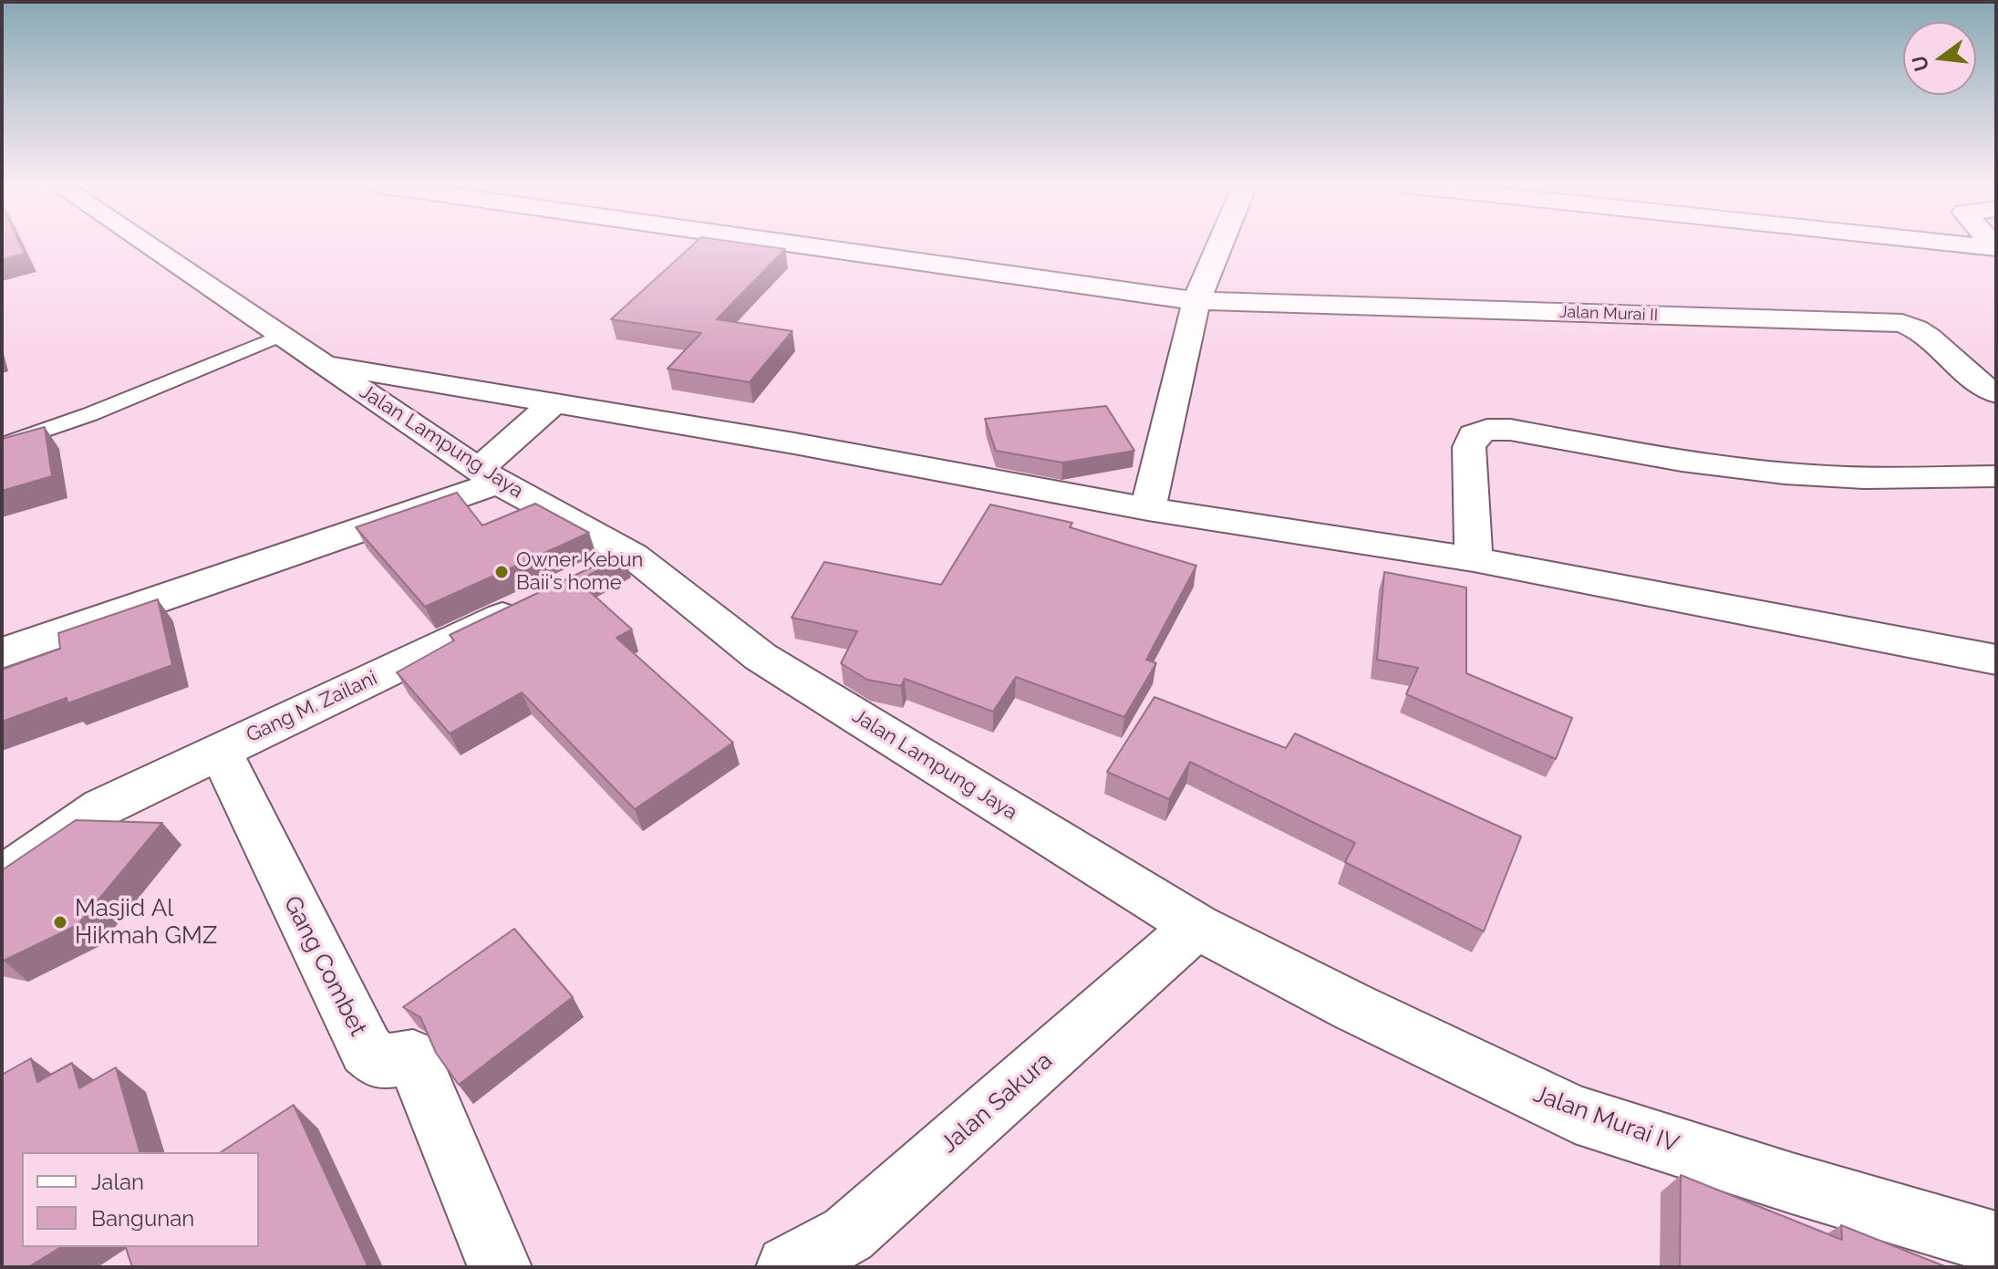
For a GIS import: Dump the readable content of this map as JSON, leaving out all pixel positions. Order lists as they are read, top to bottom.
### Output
{
  "streets": {
    "street": [
      "Jalan Murai II",
      "Jalan Lampung Jaya",
      "Gang M. Zailani",
      "Gang Combet",
      "Jalan Sakura",
      "Jalan Murai IV"
    ]
  },
  "crossings": [
    ["Jalan Lampung Jaya", "Jalan Sakura"],
    ["Jalan Lampung Jaya", "Jalan Murai IV"],
    ["Gang M. Zailani", "Gang Combet"],
    ["Jalan Sakura", "Jalan Murai IV"]
  ],
  "places": ["Owner Kebun Baii's home", "Masjid Al Hikmah GMZ"],
  "legend": ["Jalan", "Bangunan"],
  "north": "left"
}
